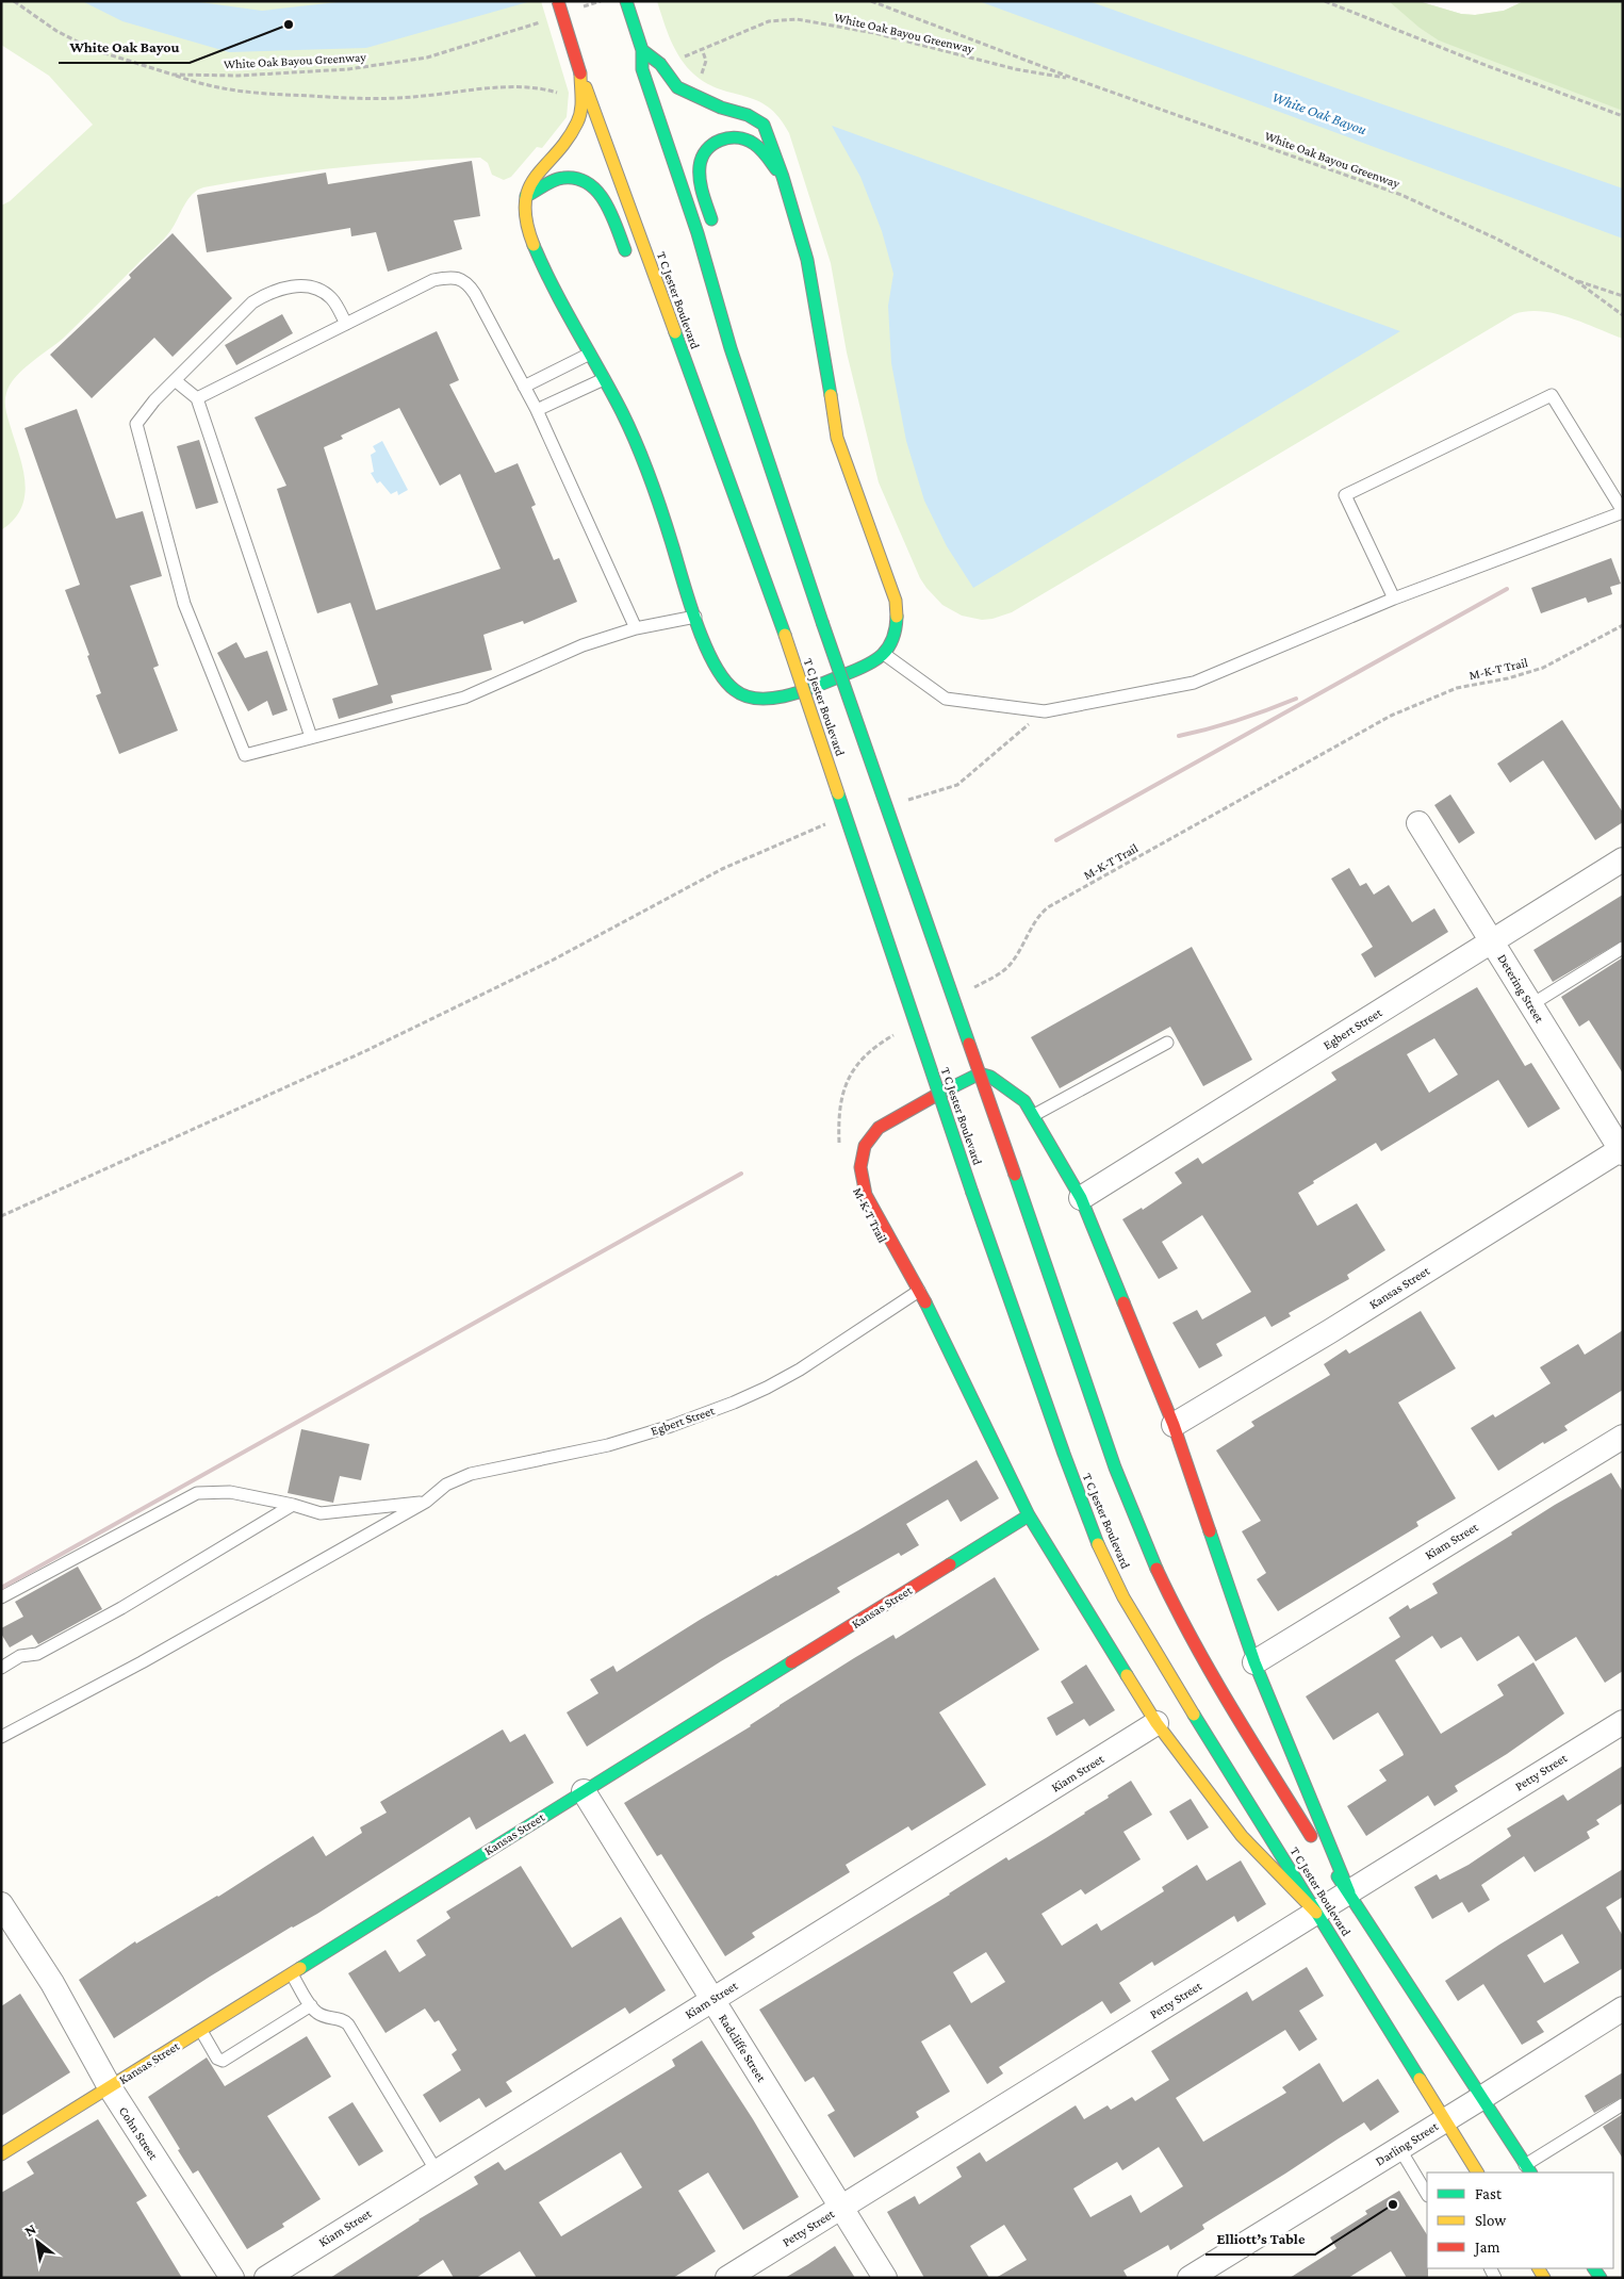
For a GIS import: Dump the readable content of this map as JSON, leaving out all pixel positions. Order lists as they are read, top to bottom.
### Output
{
  "streets": {
    "main road": ["T C Jester Boulevard", "Kansas Street"],
    "street": [
      "Detering Street",
      "Egbert Street",
      "Kiam Street",
      "Petty Street",
      "Radcliffe Street",
      "Cohn Street",
      "Darling Street"
    ],
    "path": ["White Oak Bayou Greenway", "M-K-T Trail"]
  },
  "crossings": [
    ["T C Jester Boulevard", "Petty Street"],
    ["T C Jester Boulevard", "Darling Street"],
    ["Detering Street", "Egbert Street"],
    ["Detering Street", "Kansas Street"],
    ["Kansas Street", "Radcliffe Street"],
    ["Kansas Street", "Cohn Street"],
    ["Kiam Street", "Radcliffe Street"],
    ["Petty Street", "Radcliffe Street"]
  ],
  "water": ["White Oak Bayou"],
  "places": ["White Oak Bayou", "Elliott’s Table"],
  "legend": ["Fast", "Slow", "Jam"],
  "north": "top left"
}
